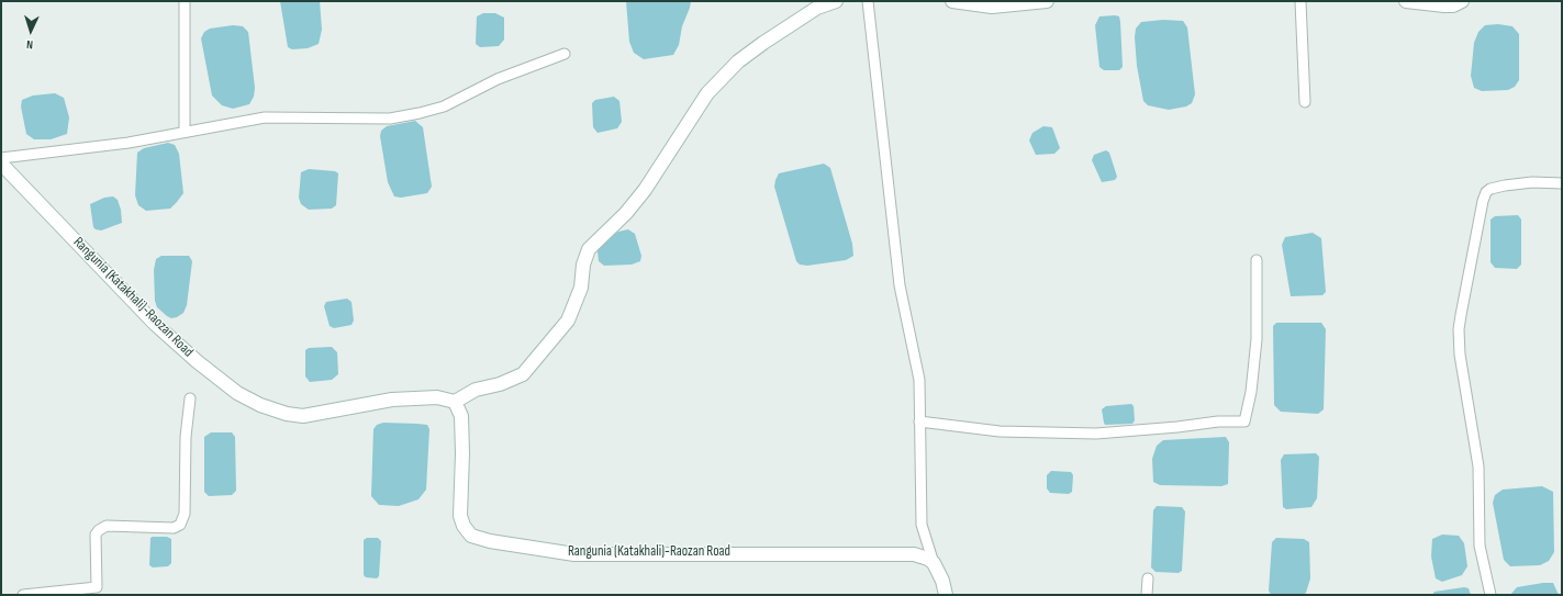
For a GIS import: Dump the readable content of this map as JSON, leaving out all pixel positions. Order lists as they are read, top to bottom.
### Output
{
  "streets": {
    "main road": ["Rangunia (Katakhali)-Raozan Road"]
  },
  "north": "bottom"
}
